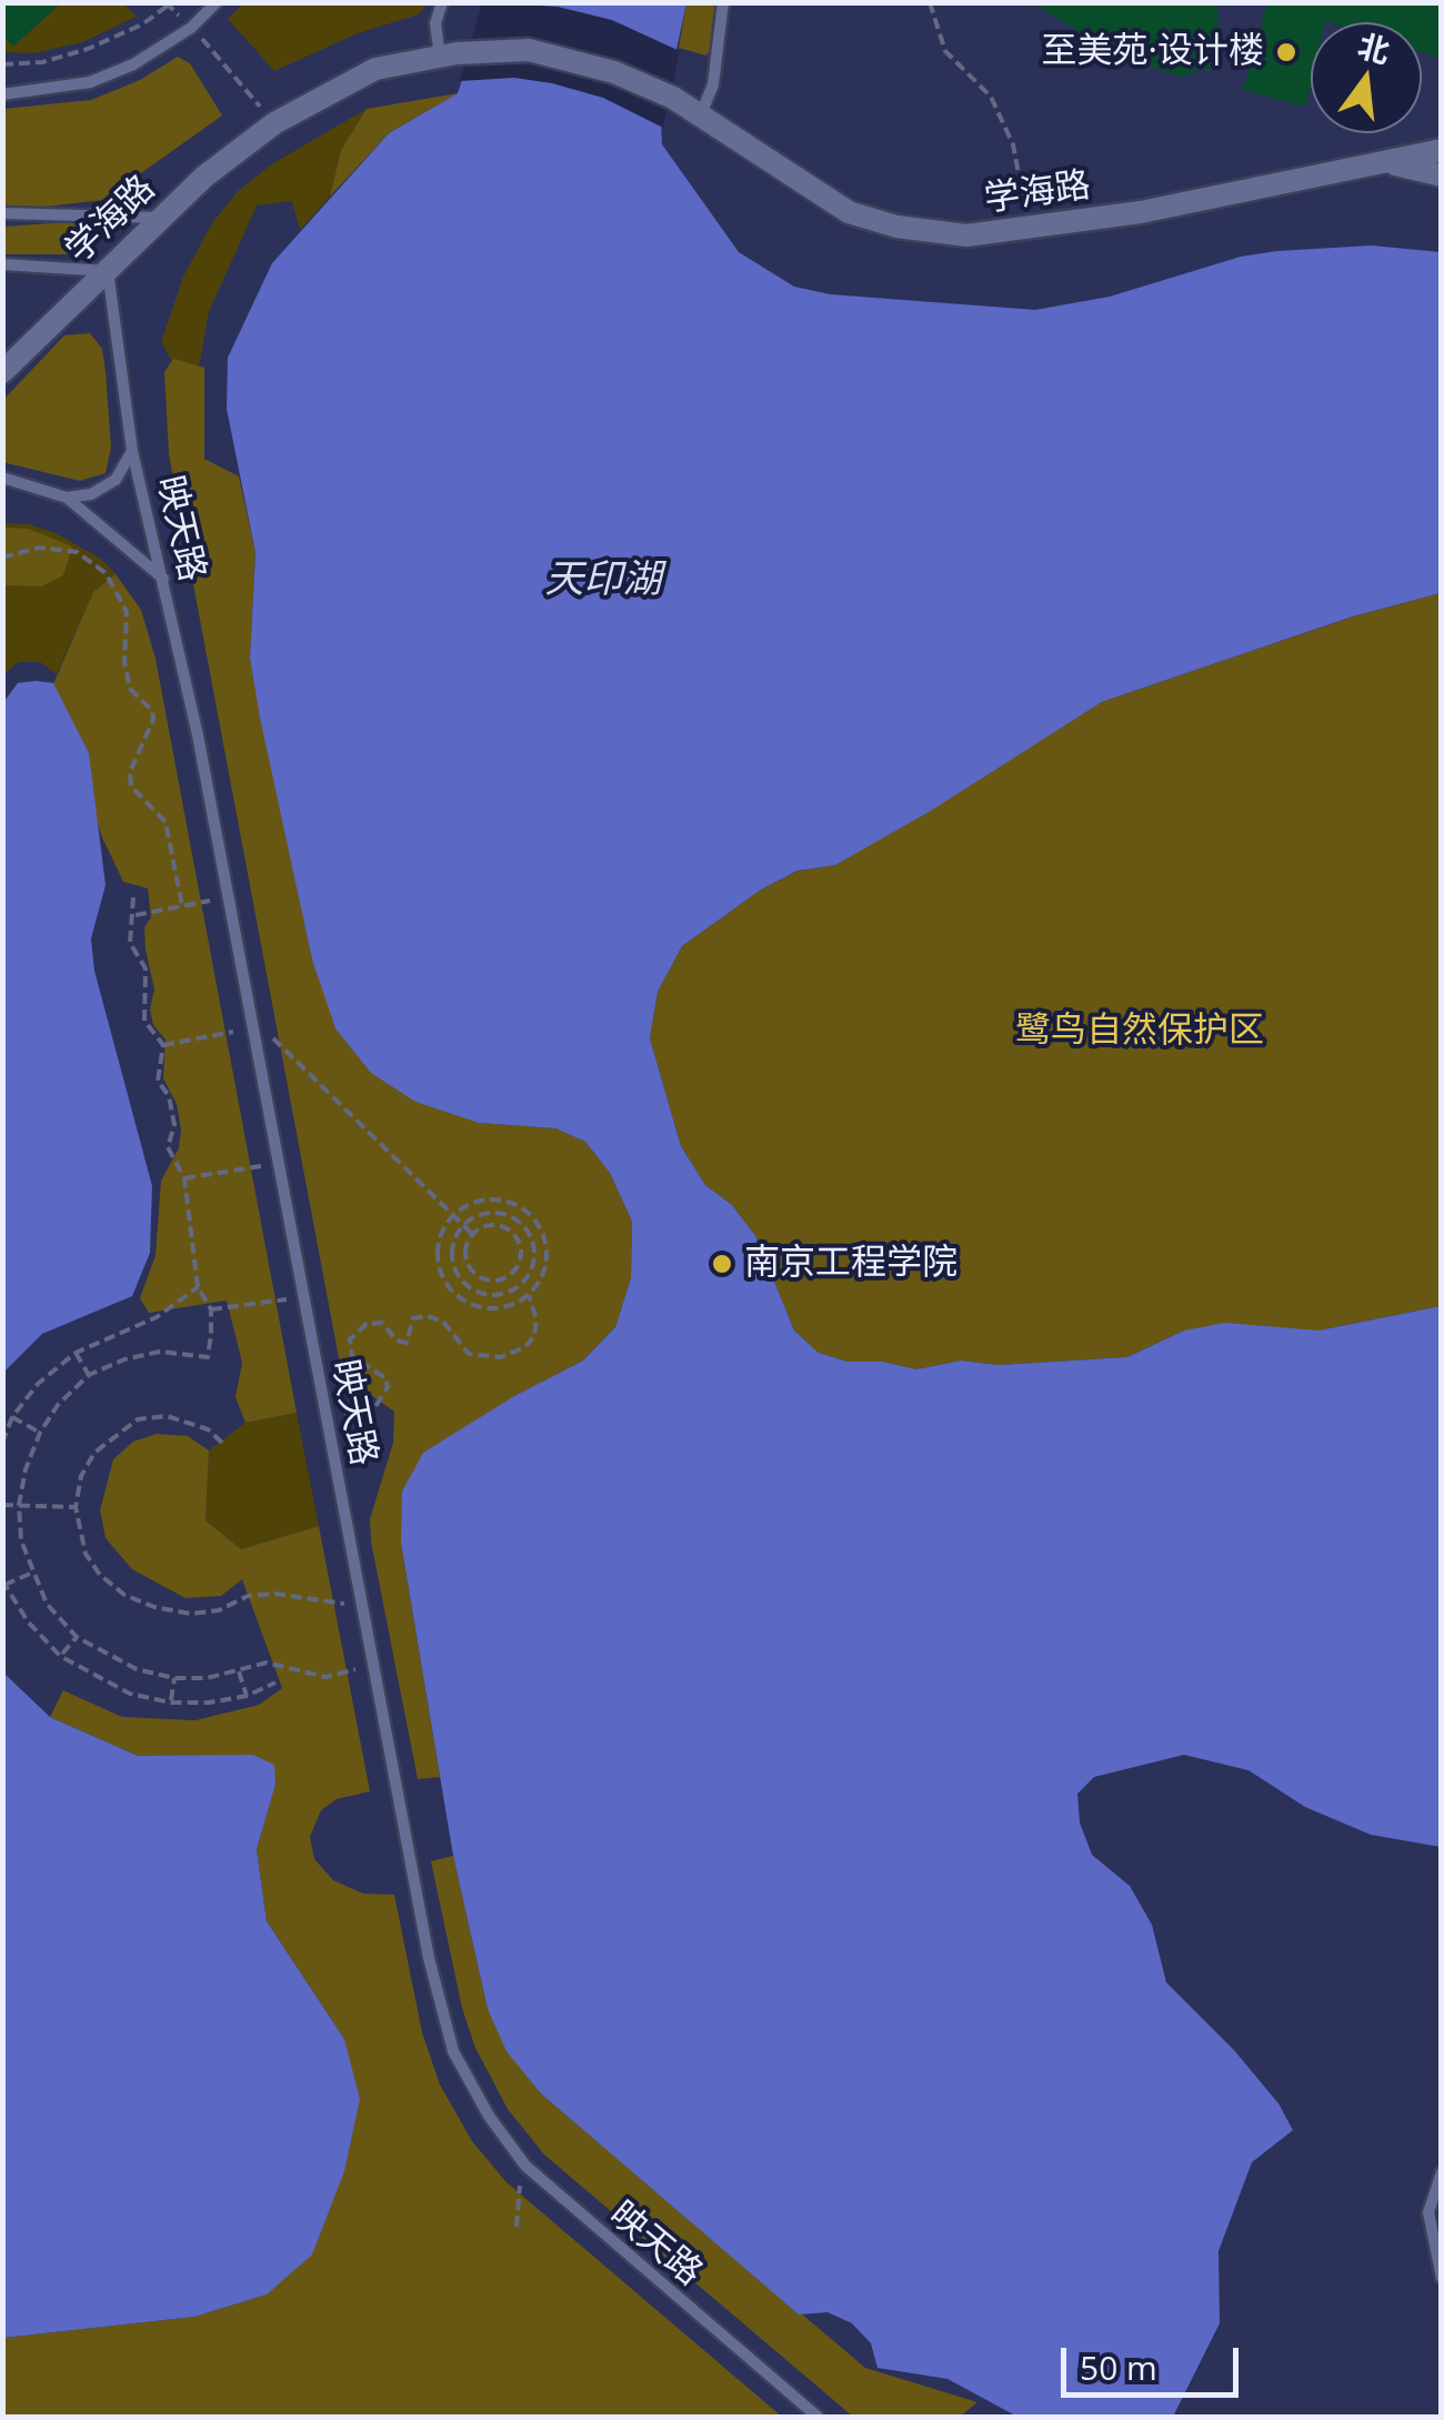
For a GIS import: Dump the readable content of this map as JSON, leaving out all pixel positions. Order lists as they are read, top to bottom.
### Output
{
  "streets": {
    "street": ["学海路"],
    "lane": ["映天路"]
  },
  "crossings": [
    ["学海路", "映天路"]
  ],
  "water": ["天印湖"],
  "parks": ["鹭鸟自然保护区"],
  "places": ["至美苑·设计楼", "南京工程学院"],
  "scale_bar": "50 m",
  "north": "top"
}
